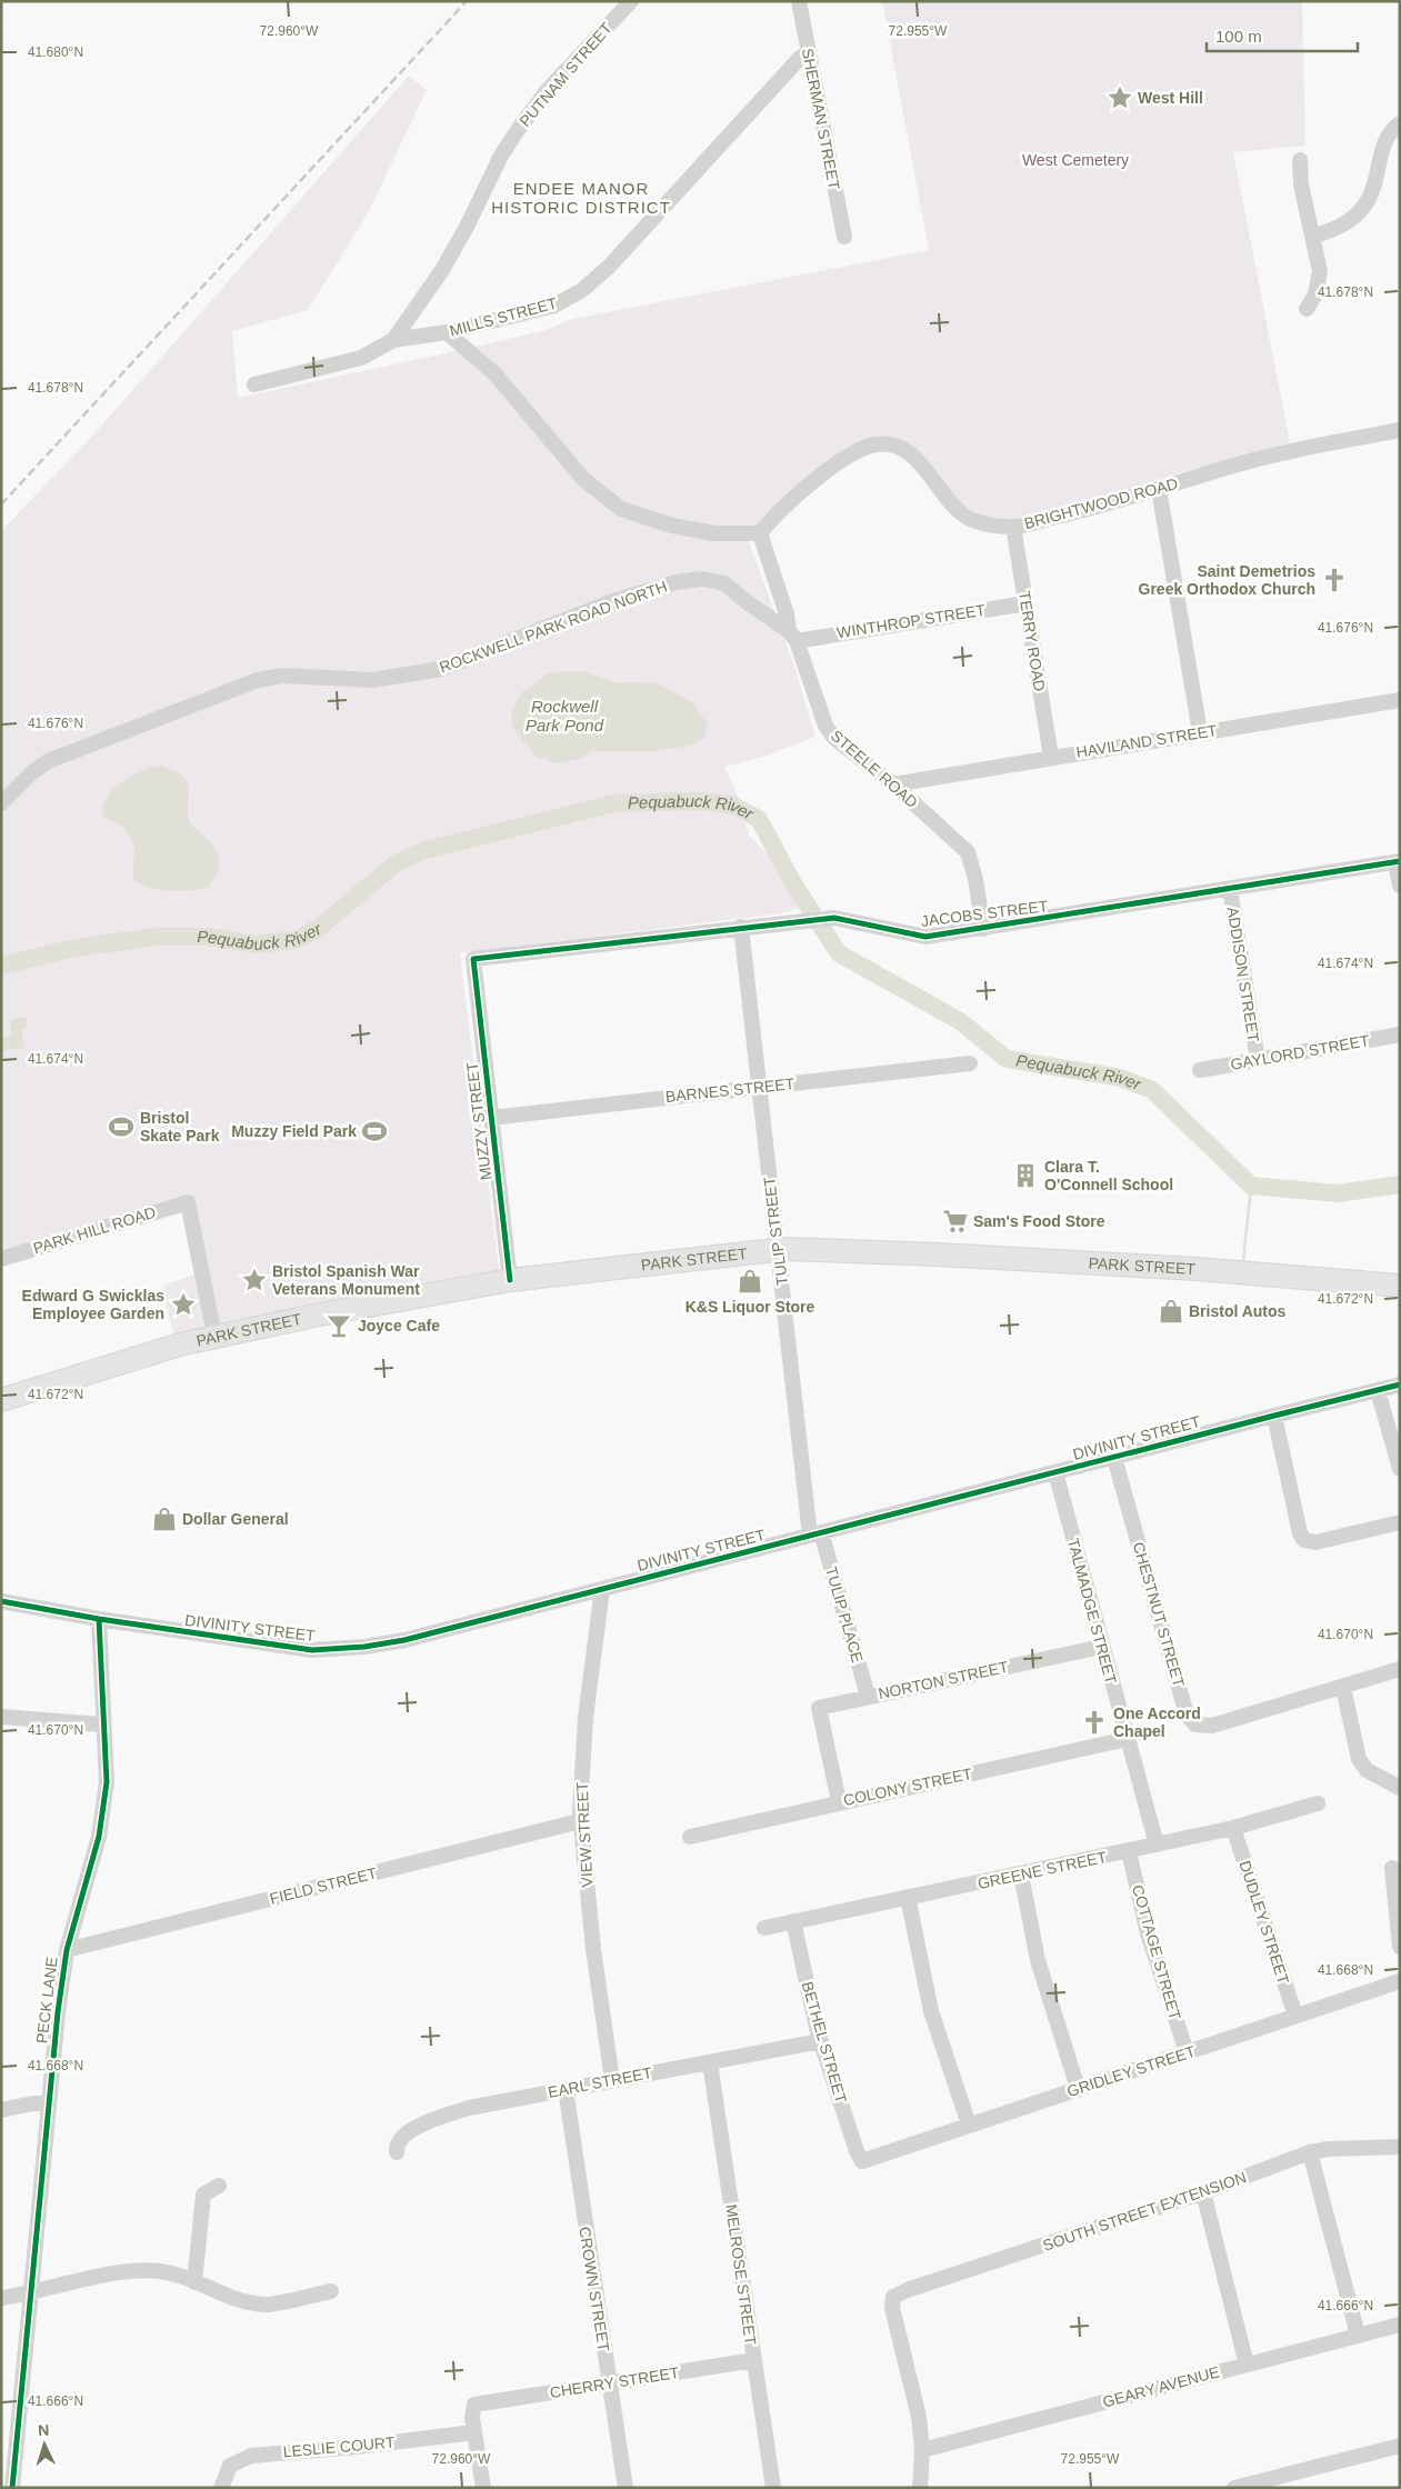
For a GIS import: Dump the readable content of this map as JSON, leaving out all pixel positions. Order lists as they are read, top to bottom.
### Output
{
  "streets": {
    "highway": ["PARK STREET"],
    "street": [
      "PUTNAM STREET",
      "SHERMAN STREET",
      "MILLS STREET",
      "BRIGHTWOOD ROAD",
      "WINTHROP STREET",
      "ROCKWELL PARK ROAD NORTH",
      "TERRY ROAD",
      "HAVILAND STREET",
      "STEELE ROAD",
      "JACOBS STREET",
      "ADDISON STREET",
      "GAYLORD STREET",
      "BARNES STREET",
      "MUZZY STREET",
      "PARK HILL ROAD",
      "TULIP STREET",
      "DIVINITY STREET",
      "TALMADGE STREET",
      "TULIP PLACE",
      "CHESTNUT STREET",
      "NORTON STREET",
      "COLONY STREET",
      "VIEW STREET",
      "GREENE STREET",
      "FIELD STREET",
      "DUDLEY STREET",
      "COTTAGE STREET",
      "PECK LANE",
      "BETHEL STREET",
      "GRIDLEY STREET",
      "EARL STREET",
      "SOUTH STREET EXTENSION",
      "MELROSE STREET",
      "CROWN STREET",
      "CHERRY STREET",
      "GEARY AVENUE",
      "LESLIE COURT"
    ]
  },
  "crossings": [
    ["PUTNAM STREET", "MILLS STREET"],
    ["SHERMAN STREET", "MILLS STREET"],
    ["BRIGHTWOOD ROAD", "TERRY ROAD"],
    ["BRIGHTWOOD ROAD", "STEELE ROAD"],
    ["WINTHROP STREET", "ROCKWELL PARK ROAD NORTH"],
    ["WINTHROP STREET", "TERRY ROAD"],
    ["WINTHROP STREET", "STEELE ROAD"],
    ["ROCKWELL PARK ROAD NORTH", "STEELE ROAD"],
    ["TERRY ROAD", "HAVILAND STREET"],
    ["HAVILAND STREET", "STEELE ROAD"],
    ["STEELE ROAD", "JACOBS STREET"],
    ["JACOBS STREET", "ADDISON STREET"],
    ["JACOBS STREET", "MUZZY STREET"],
    ["JACOBS STREET", "TULIP STREET"],
    ["ADDISON STREET", "GAYLORD STREET"],
    ["BARNES STREET", "MUZZY STREET"],
    ["BARNES STREET", "TULIP STREET"],
    ["MUZZY STREET", "PARK STREET"],
    ["PARK HILL ROAD", "PARK STREET"],
    ["TULIP STREET", "PARK STREET"],
    ["TULIP STREET", "DIVINITY STREET"],
    ["TULIP STREET", "TULIP PLACE"],
    ["DIVINITY STREET", "TALMADGE STREET"],
    ["DIVINITY STREET", "TULIP PLACE"],
    ["DIVINITY STREET", "CHESTNUT STREET"],
    ["DIVINITY STREET", "VIEW STREET"],
    ["DIVINITY STREET", "PECK LANE"],
    ["TALMADGE STREET", "NORTON STREET"],
    ["TALMADGE STREET", "COLONY STREET"],
    ["TALMADGE STREET", "GREENE STREET"],
    ["TULIP PLACE", "NORTON STREET"],
    ["NORTON STREET", "COLONY STREET"],
    ["VIEW STREET", "FIELD STREET"],
    ["VIEW STREET", "EARL STREET"],
    ["GREENE STREET", "DUDLEY STREET"],
    ["GREENE STREET", "COTTAGE STREET"],
    ["GREENE STREET", "BETHEL STREET"],
    ["FIELD STREET", "PECK LANE"],
    ["DUDLEY STREET", "GRIDLEY STREET"],
    ["COTTAGE STREET", "GRIDLEY STREET"],
    ["BETHEL STREET", "GRIDLEY STREET"],
    ["BETHEL STREET", "EARL STREET"],
    ["EARL STREET", "MELROSE STREET"],
    ["EARL STREET", "CROWN STREET"],
    ["SOUTH STREET EXTENSION", "GEARY AVENUE"],
    ["MELROSE STREET", "CHERRY STREET"],
    ["CROWN STREET", "CHERRY STREET"],
    ["CHERRY STREET", "LESLIE COURT"]
  ],
  "districts": ["ENDEE MANOR HISTORIC DISTRICT"],
  "water": ["Rockwell Park Pond", "Pequabuck River"],
  "parks": ["West Cemetery"],
  "places": {
    "place": ["West Hill", "Bristol Spanish War Veterans Monument", "Edward G Swicklas Employee Garden"],
    "church": ["Saint Demetrios Greek Orthodox Church", "One Accord Chapel"],
    "sports": ["Bristol Skate Park", "Muzzy Field Park"],
    "building": ["Clara T. O'Connell School"],
    "supermarket": ["Sam's Food Store"],
    "shop": ["K&S Liquor Store", "Bristol Autos", "Dollar General"],
    "bar": ["Joyce Cafe"]
  },
  "scale_bar": "100 m",
  "north": "top",
  "coordinates": [
    "72.960°W",
    "72.955°W",
    "41.680°N",
    "41.678°N",
    "41.676°N",
    "41.674°N",
    "41.672°N",
    "41.670°N",
    "41.668°N",
    "41.666°N"
  ]
}
